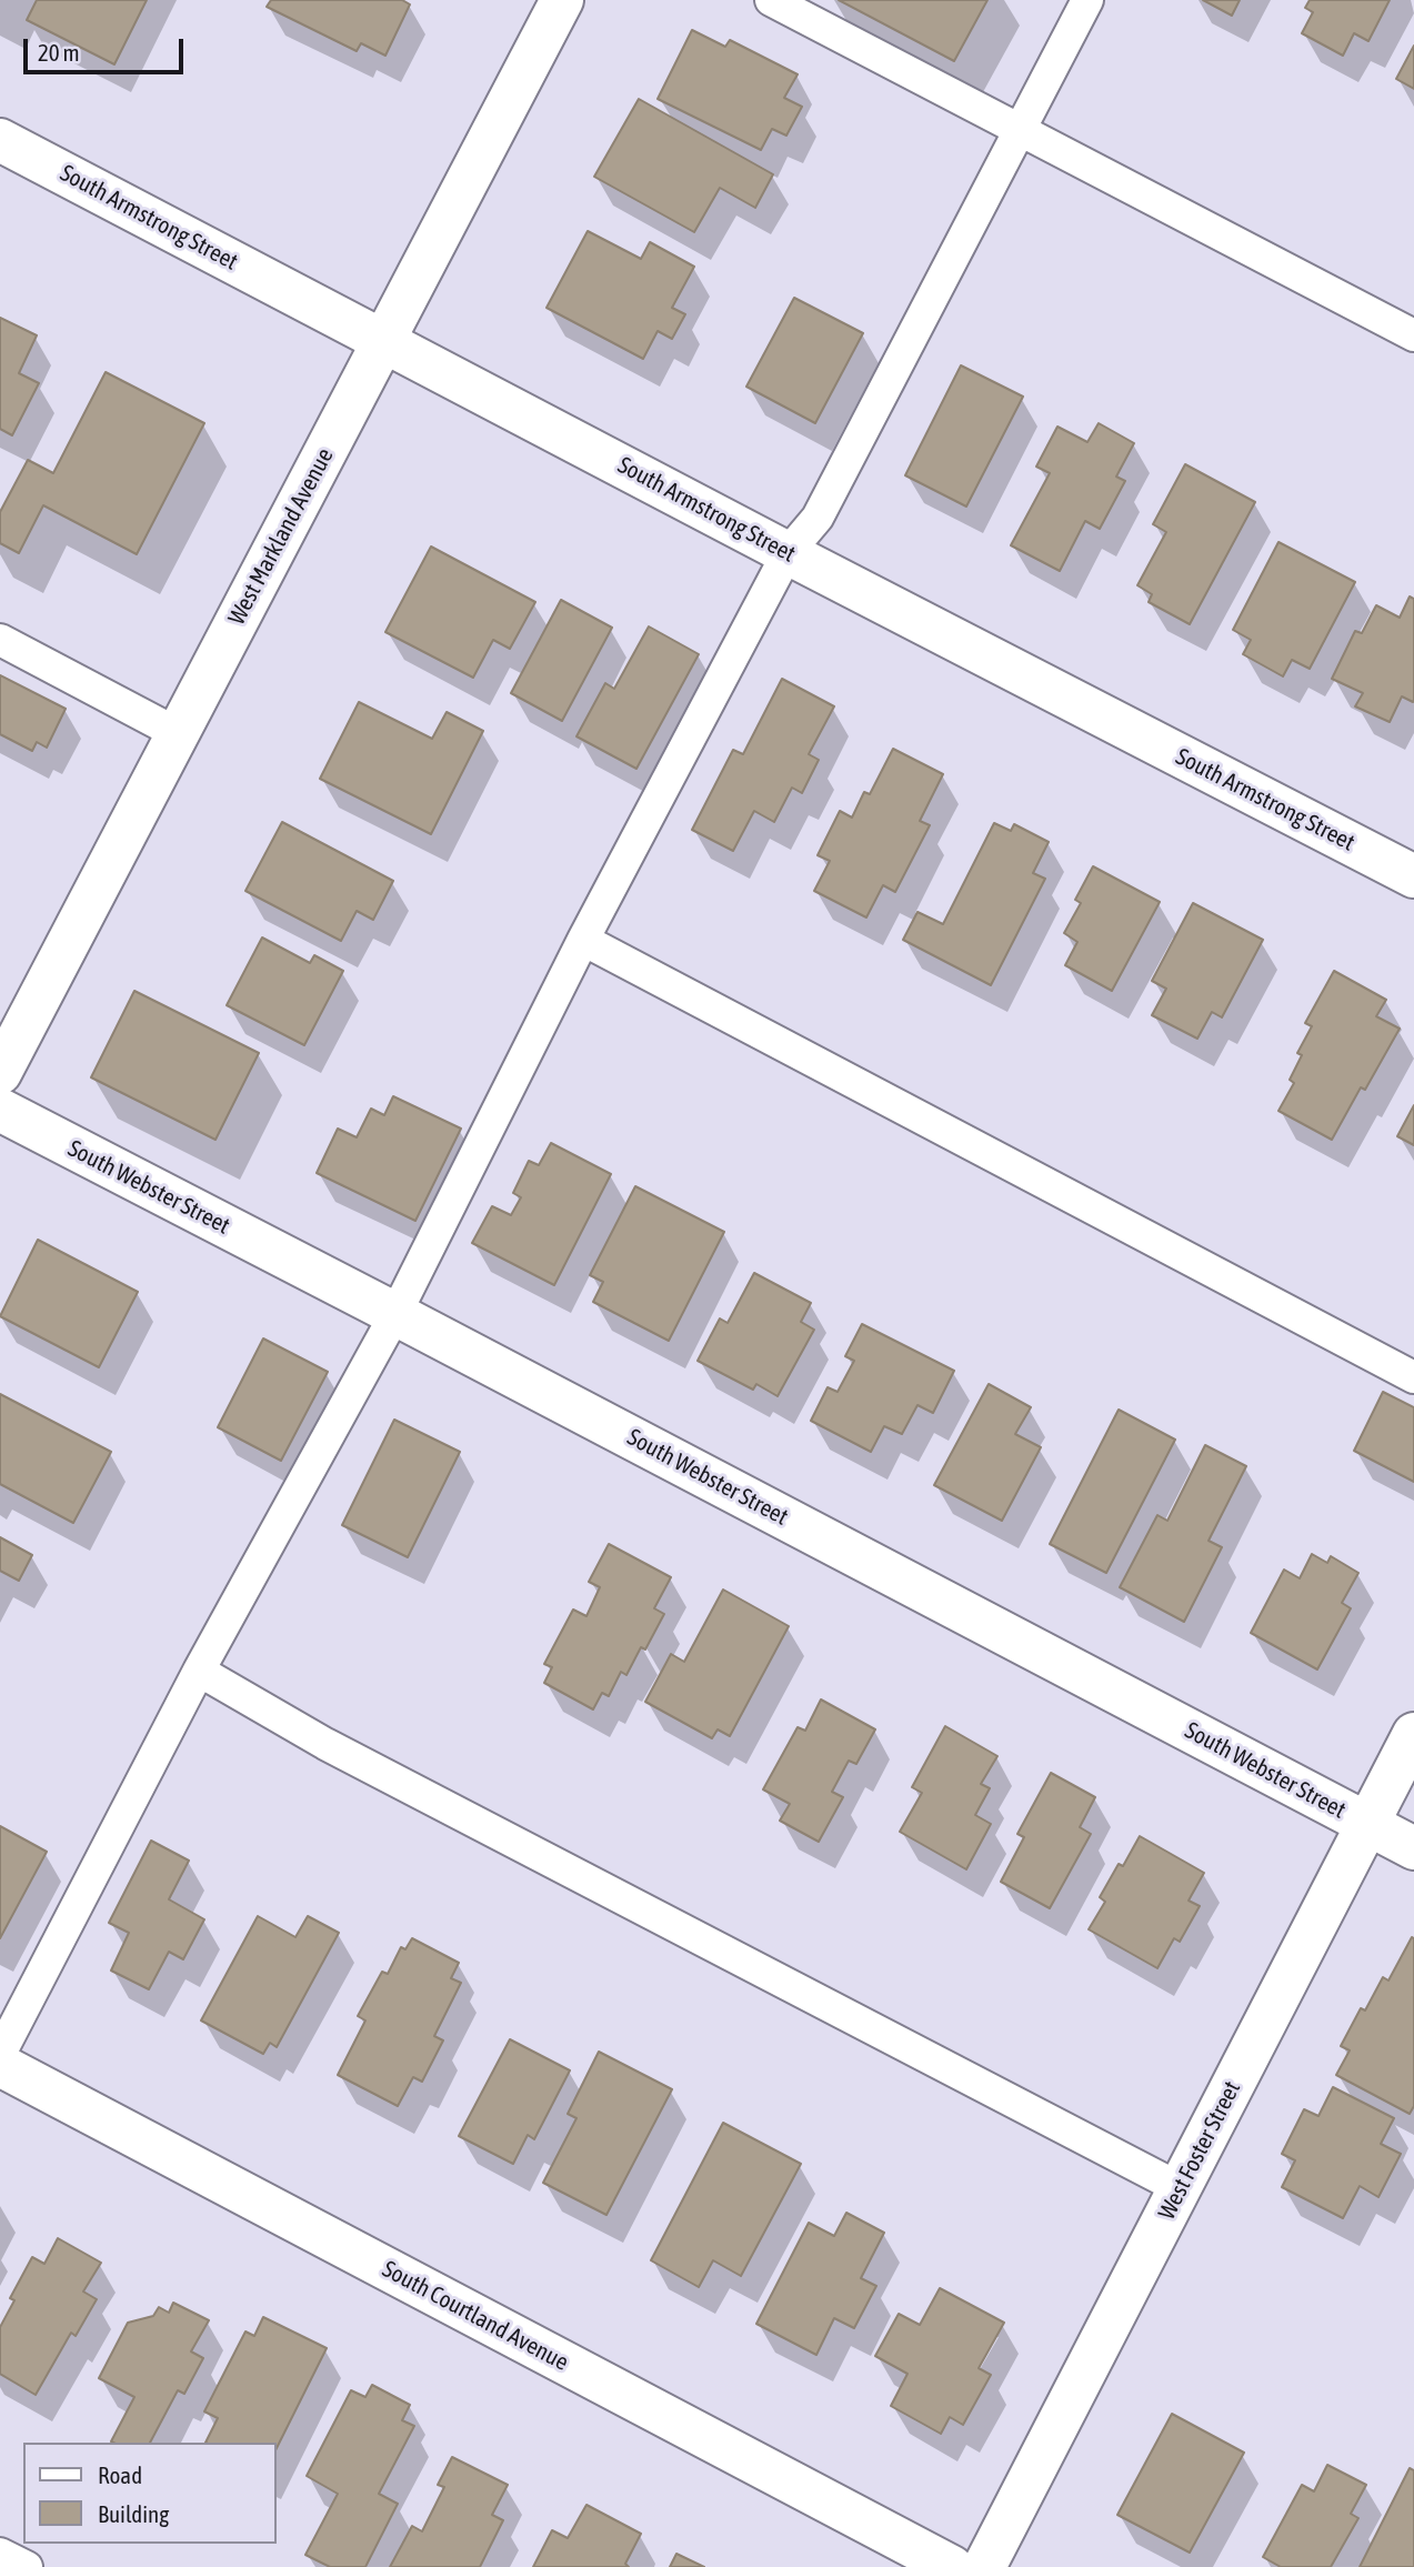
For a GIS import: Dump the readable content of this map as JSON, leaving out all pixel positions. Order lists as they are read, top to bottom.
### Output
{
  "streets": {
    "street": [
      "South Armstrong Street",
      "West Markland Avenue",
      "South Webster Street",
      "West Foster Street",
      "South Courtland Avenue"
    ]
  },
  "crossings": [
    ["South Armstrong Street", "West Markland Avenue"],
    ["South Webster Street", "West Foster Street"]
  ],
  "legend": ["Road", "Building"],
  "scale_bar": "20 m"
}
